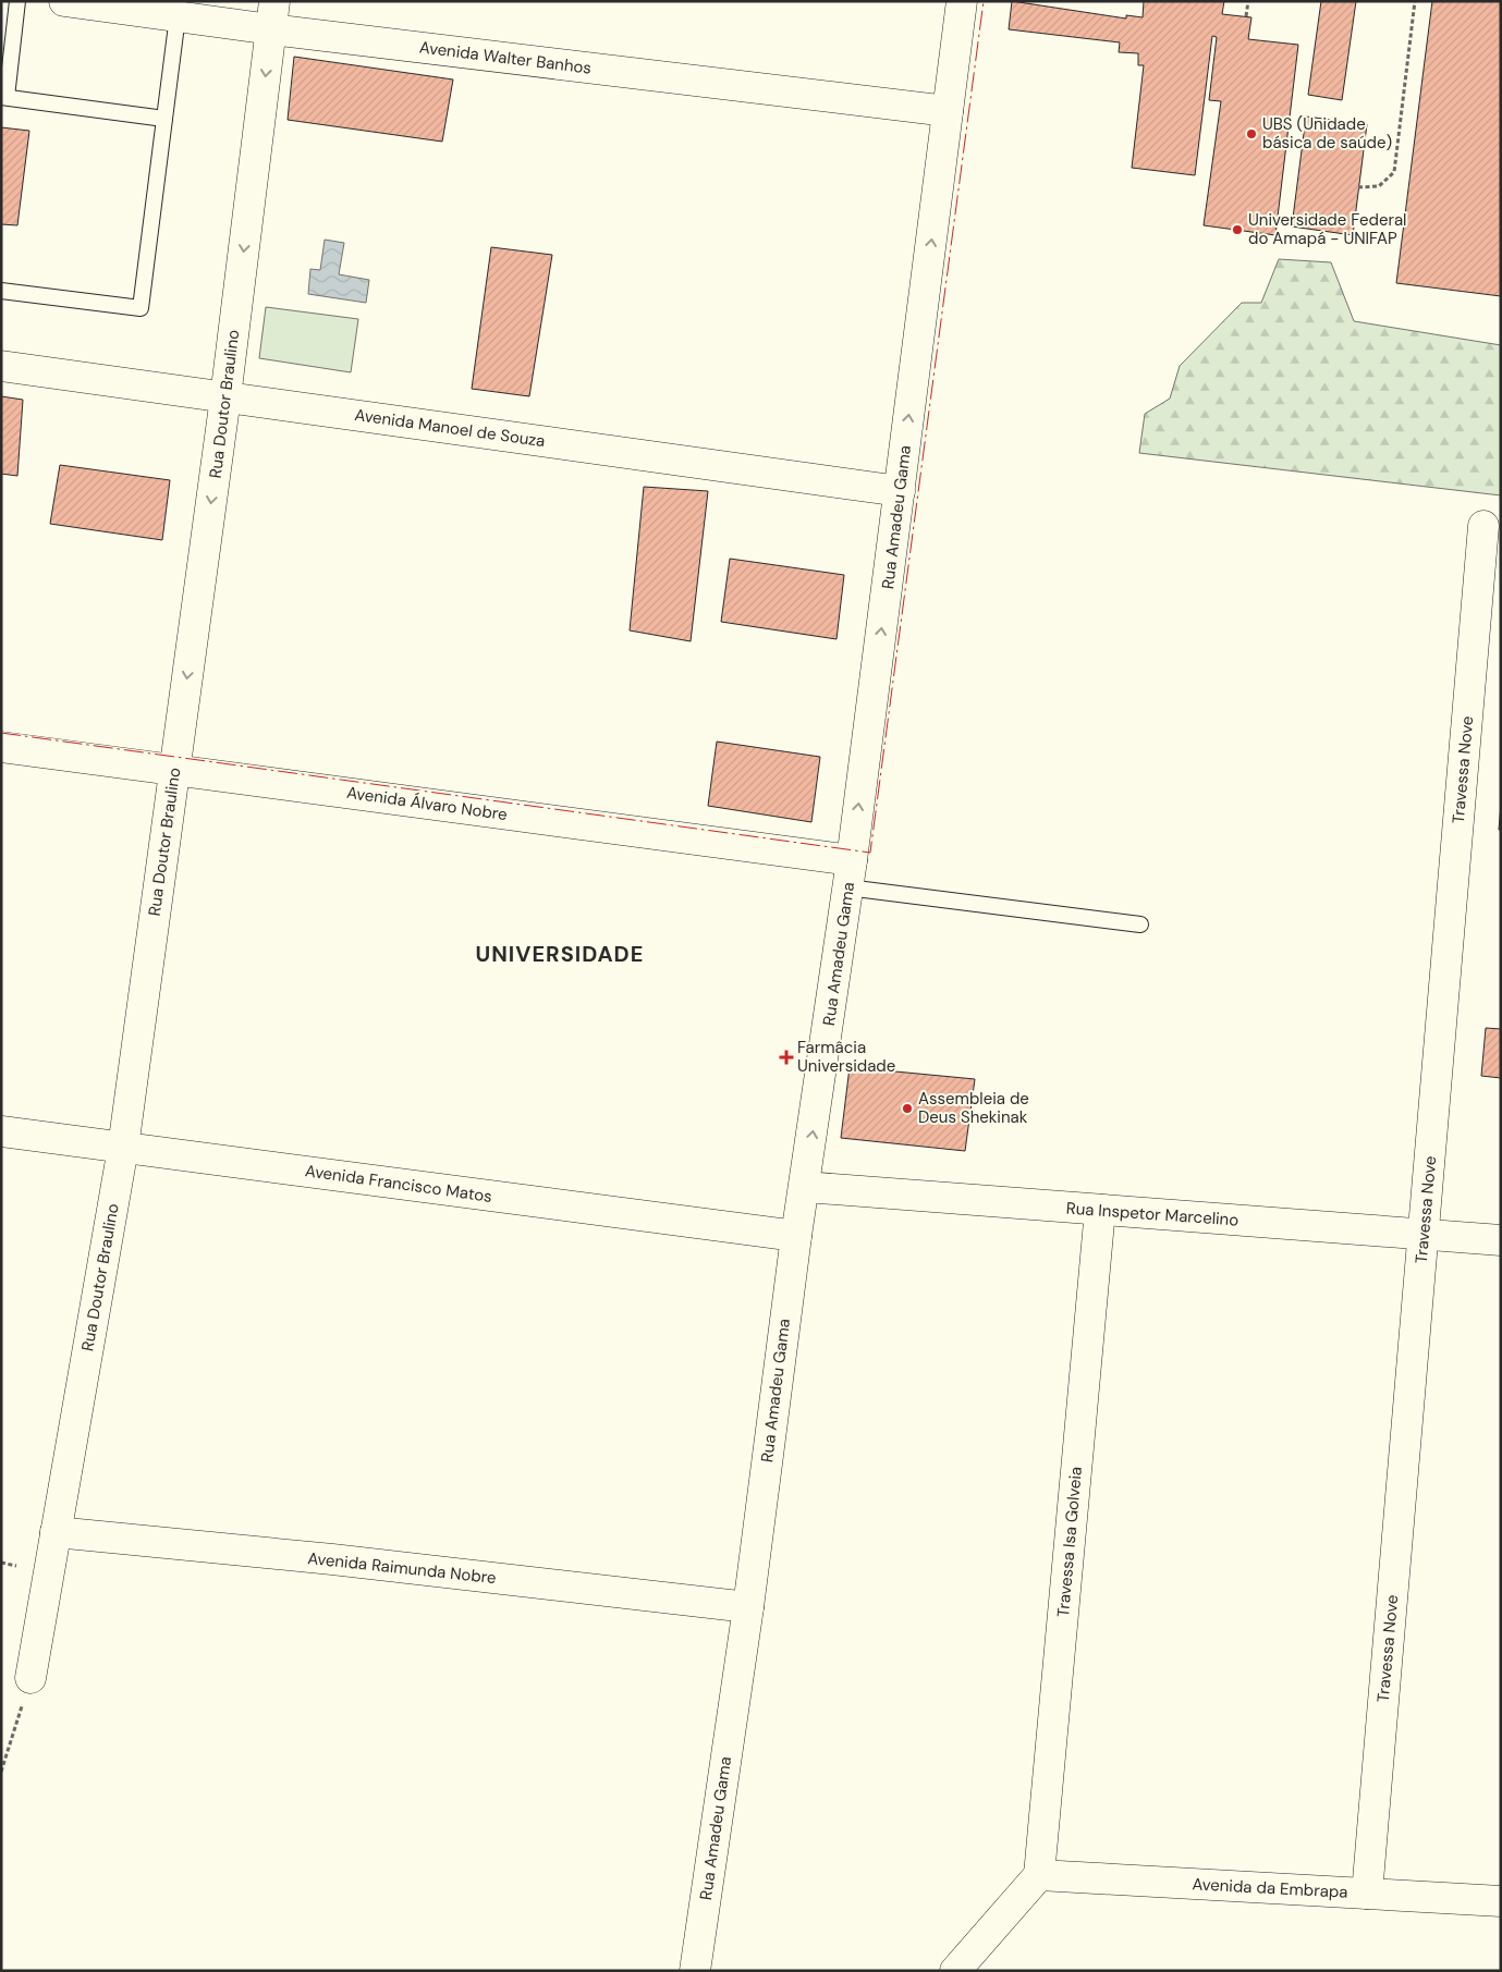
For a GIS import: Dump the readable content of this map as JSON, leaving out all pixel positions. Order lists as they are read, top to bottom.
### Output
{
  "streets": {
    "street": [
      "Avenida Walter Banhos",
      "Rua Doutor Braulino",
      "Avenida Manoel de Souza",
      "Rua Amadeu Gama",
      "Travessa Nove",
      "Avenida Álvaro Nobre",
      "Avenida Francisco Matos",
      "Rua Inspetor Marcelino",
      "Travessa Isa Golveia",
      "Avenida Raimunda Nobre",
      "Avenida da Embrapa"
    ]
  },
  "crossings": [
    ["Avenida Walter Banhos", "Rua Doutor Braulino"],
    ["Avenida Walter Banhos", "Rua Amadeu Gama"],
    ["Rua Doutor Braulino", "Avenida Manoel de Souza"],
    ["Rua Doutor Braulino", "Avenida Álvaro Nobre"],
    ["Rua Doutor Braulino", "Avenida Francisco Matos"],
    ["Rua Doutor Braulino", "Avenida Raimunda Nobre"],
    ["Avenida Manoel de Souza", "Rua Amadeu Gama"],
    ["Rua Amadeu Gama", "Avenida Álvaro Nobre"],
    ["Rua Amadeu Gama", "Avenida Francisco Matos"],
    ["Rua Amadeu Gama", "Rua Inspetor Marcelino"],
    ["Rua Amadeu Gama", "Avenida Raimunda Nobre"],
    ["Travessa Nove", "Rua Inspetor Marcelino"],
    ["Travessa Nove", "Avenida da Embrapa"],
    ["Rua Inspetor Marcelino", "Travessa Isa Golveia"],
    ["Travessa Isa Golveia", "Avenida da Embrapa"]
  ],
  "one_way": ["Rua Doutor Braulino", "Rua Amadeu Gama"],
  "districts": ["UNIVERSIDADE"],
  "places": {
    "other": ["UBS (Unidade básica de saúde)", "Universidade Federal do Amapá - UNIFAP", "Assembleia de Deus Shekinak"],
    "health": ["Farmâcia Universidade"]
  }
}
